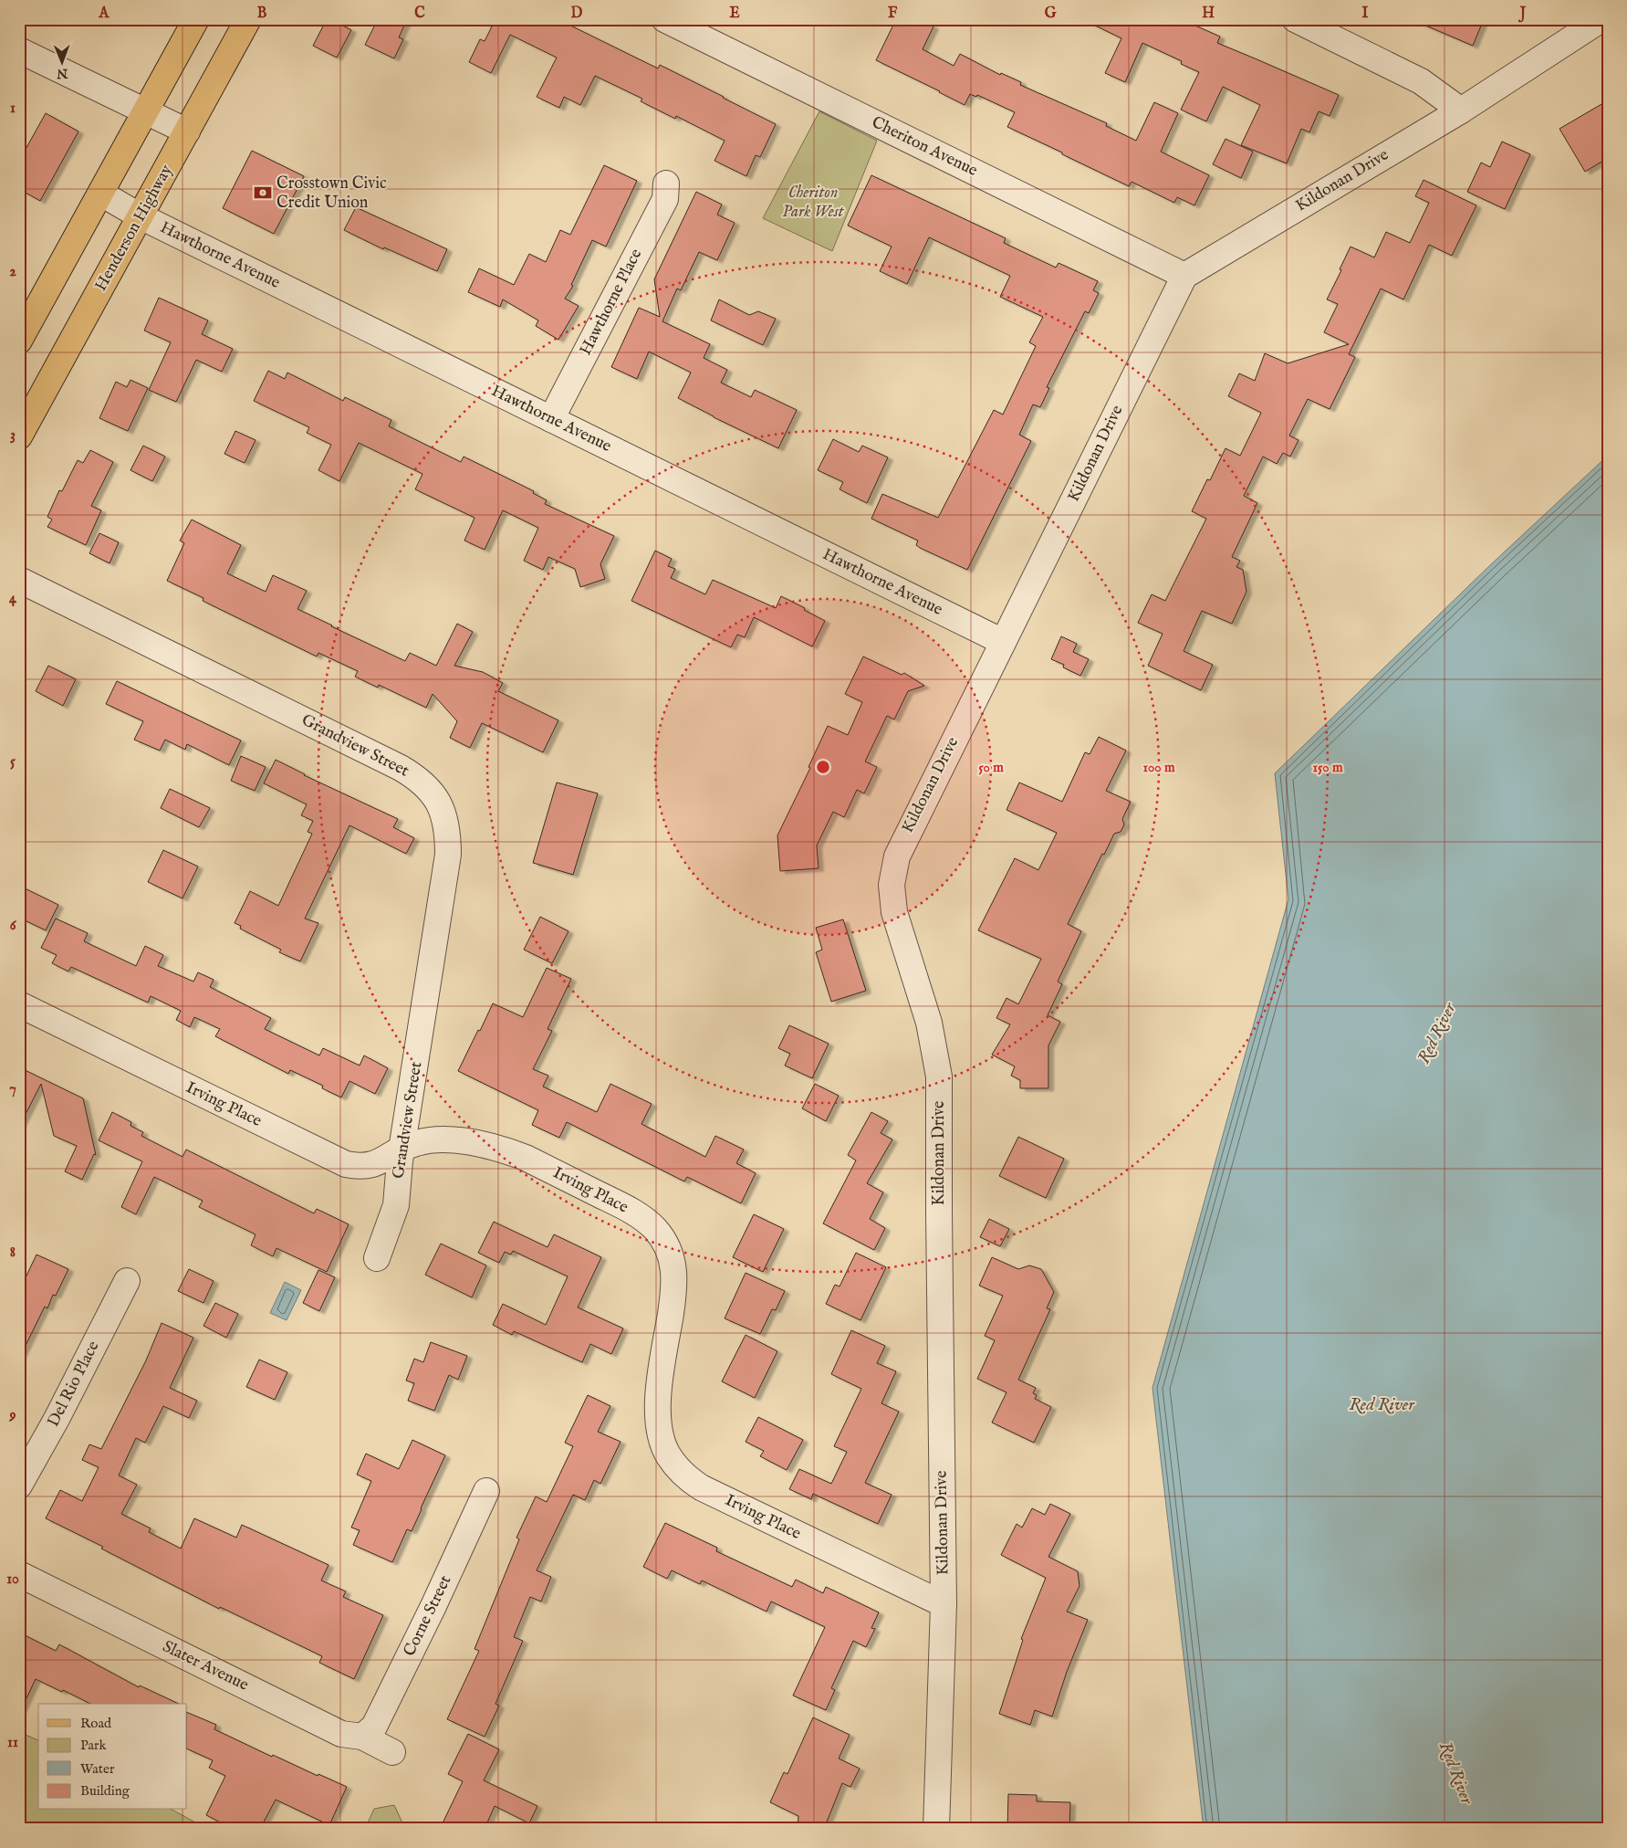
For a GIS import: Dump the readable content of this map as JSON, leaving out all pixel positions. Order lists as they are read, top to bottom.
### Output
{
  "streets": {
    "main road": ["Henderson Highway"],
    "street": [
      "Cheriton Avenue",
      "Kildonan Drive",
      "Hawthorne Avenue",
      "Hawthorne Place",
      "Grandview Street",
      "Irving Place",
      "Del Rio Place",
      "Corne Street",
      "Slater Avenue"
    ]
  },
  "crossings": [
    ["Cheriton Avenue", "Kildonan Drive"],
    ["Kildonan Drive", "Hawthorne Avenue"],
    ["Kildonan Drive", "Irving Place"],
    ["Henderson Highway", "Hawthorne Avenue"],
    ["Hawthorne Avenue", "Hawthorne Place"],
    ["Grandview Street", "Irving Place"],
    ["Corne Street", "Slater Avenue"]
  ],
  "water": ["Red River"],
  "parks": ["Cheriton Park West"],
  "places": {
    "bank": ["Crosstown Civic Credit Union"]
  },
  "legend": [
    "Road",
    "Park",
    "Water",
    "Building"
  ],
  "north": "bottom",
  "grid": {
    "columns": [
      "A",
      "B",
      "C",
      "D",
      "E",
      "F",
      "G",
      "H",
      "I",
      "J"
    ],
    "rows": [
      "1",
      "2",
      "3",
      "4",
      "5",
      "6",
      "7",
      "8",
      "9",
      "10",
      "11"
    ]
  },
  "rings": ["50 m", "100 m", "150 m"]
}
